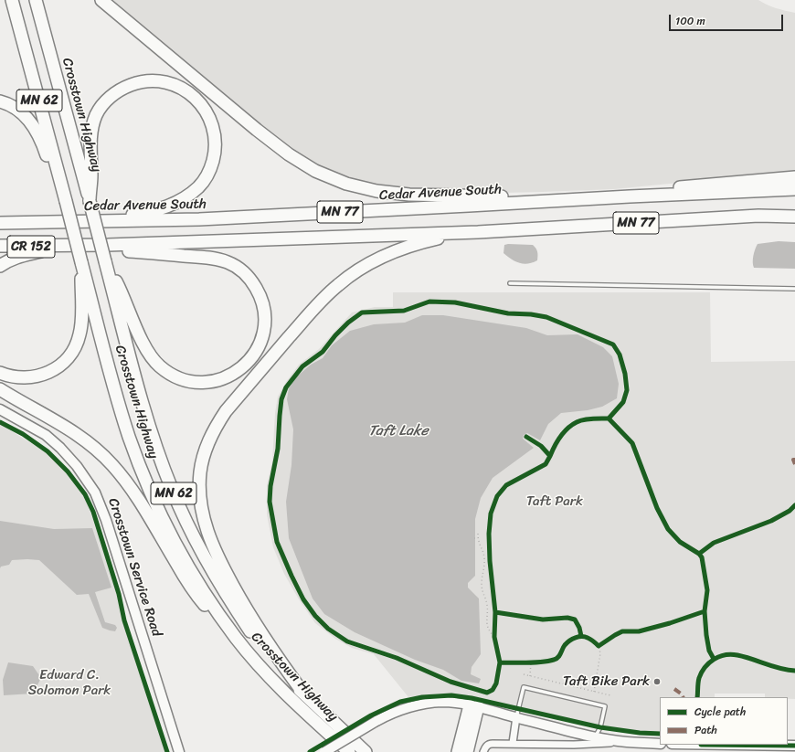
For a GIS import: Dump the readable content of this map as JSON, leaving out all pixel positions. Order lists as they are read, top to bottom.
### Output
{
  "streets": {
    "highway": [
      "MN 62",
      "Crosstown Highway",
      "Cedar Avenue South",
      "MN 77",
      "CR 152"
    ],
    "street": ["Crosstown Service Road"]
  },
  "crossings": [
    ["MN 77", "CR 152"]
  ],
  "water": ["Taft Lake"],
  "parks": ["Taft Park", "Edward C. Solomon Park"],
  "places": ["Taft Bike Park"],
  "legend": ["Cycle path", "Path"],
  "scale_bar": "100 m"
}
